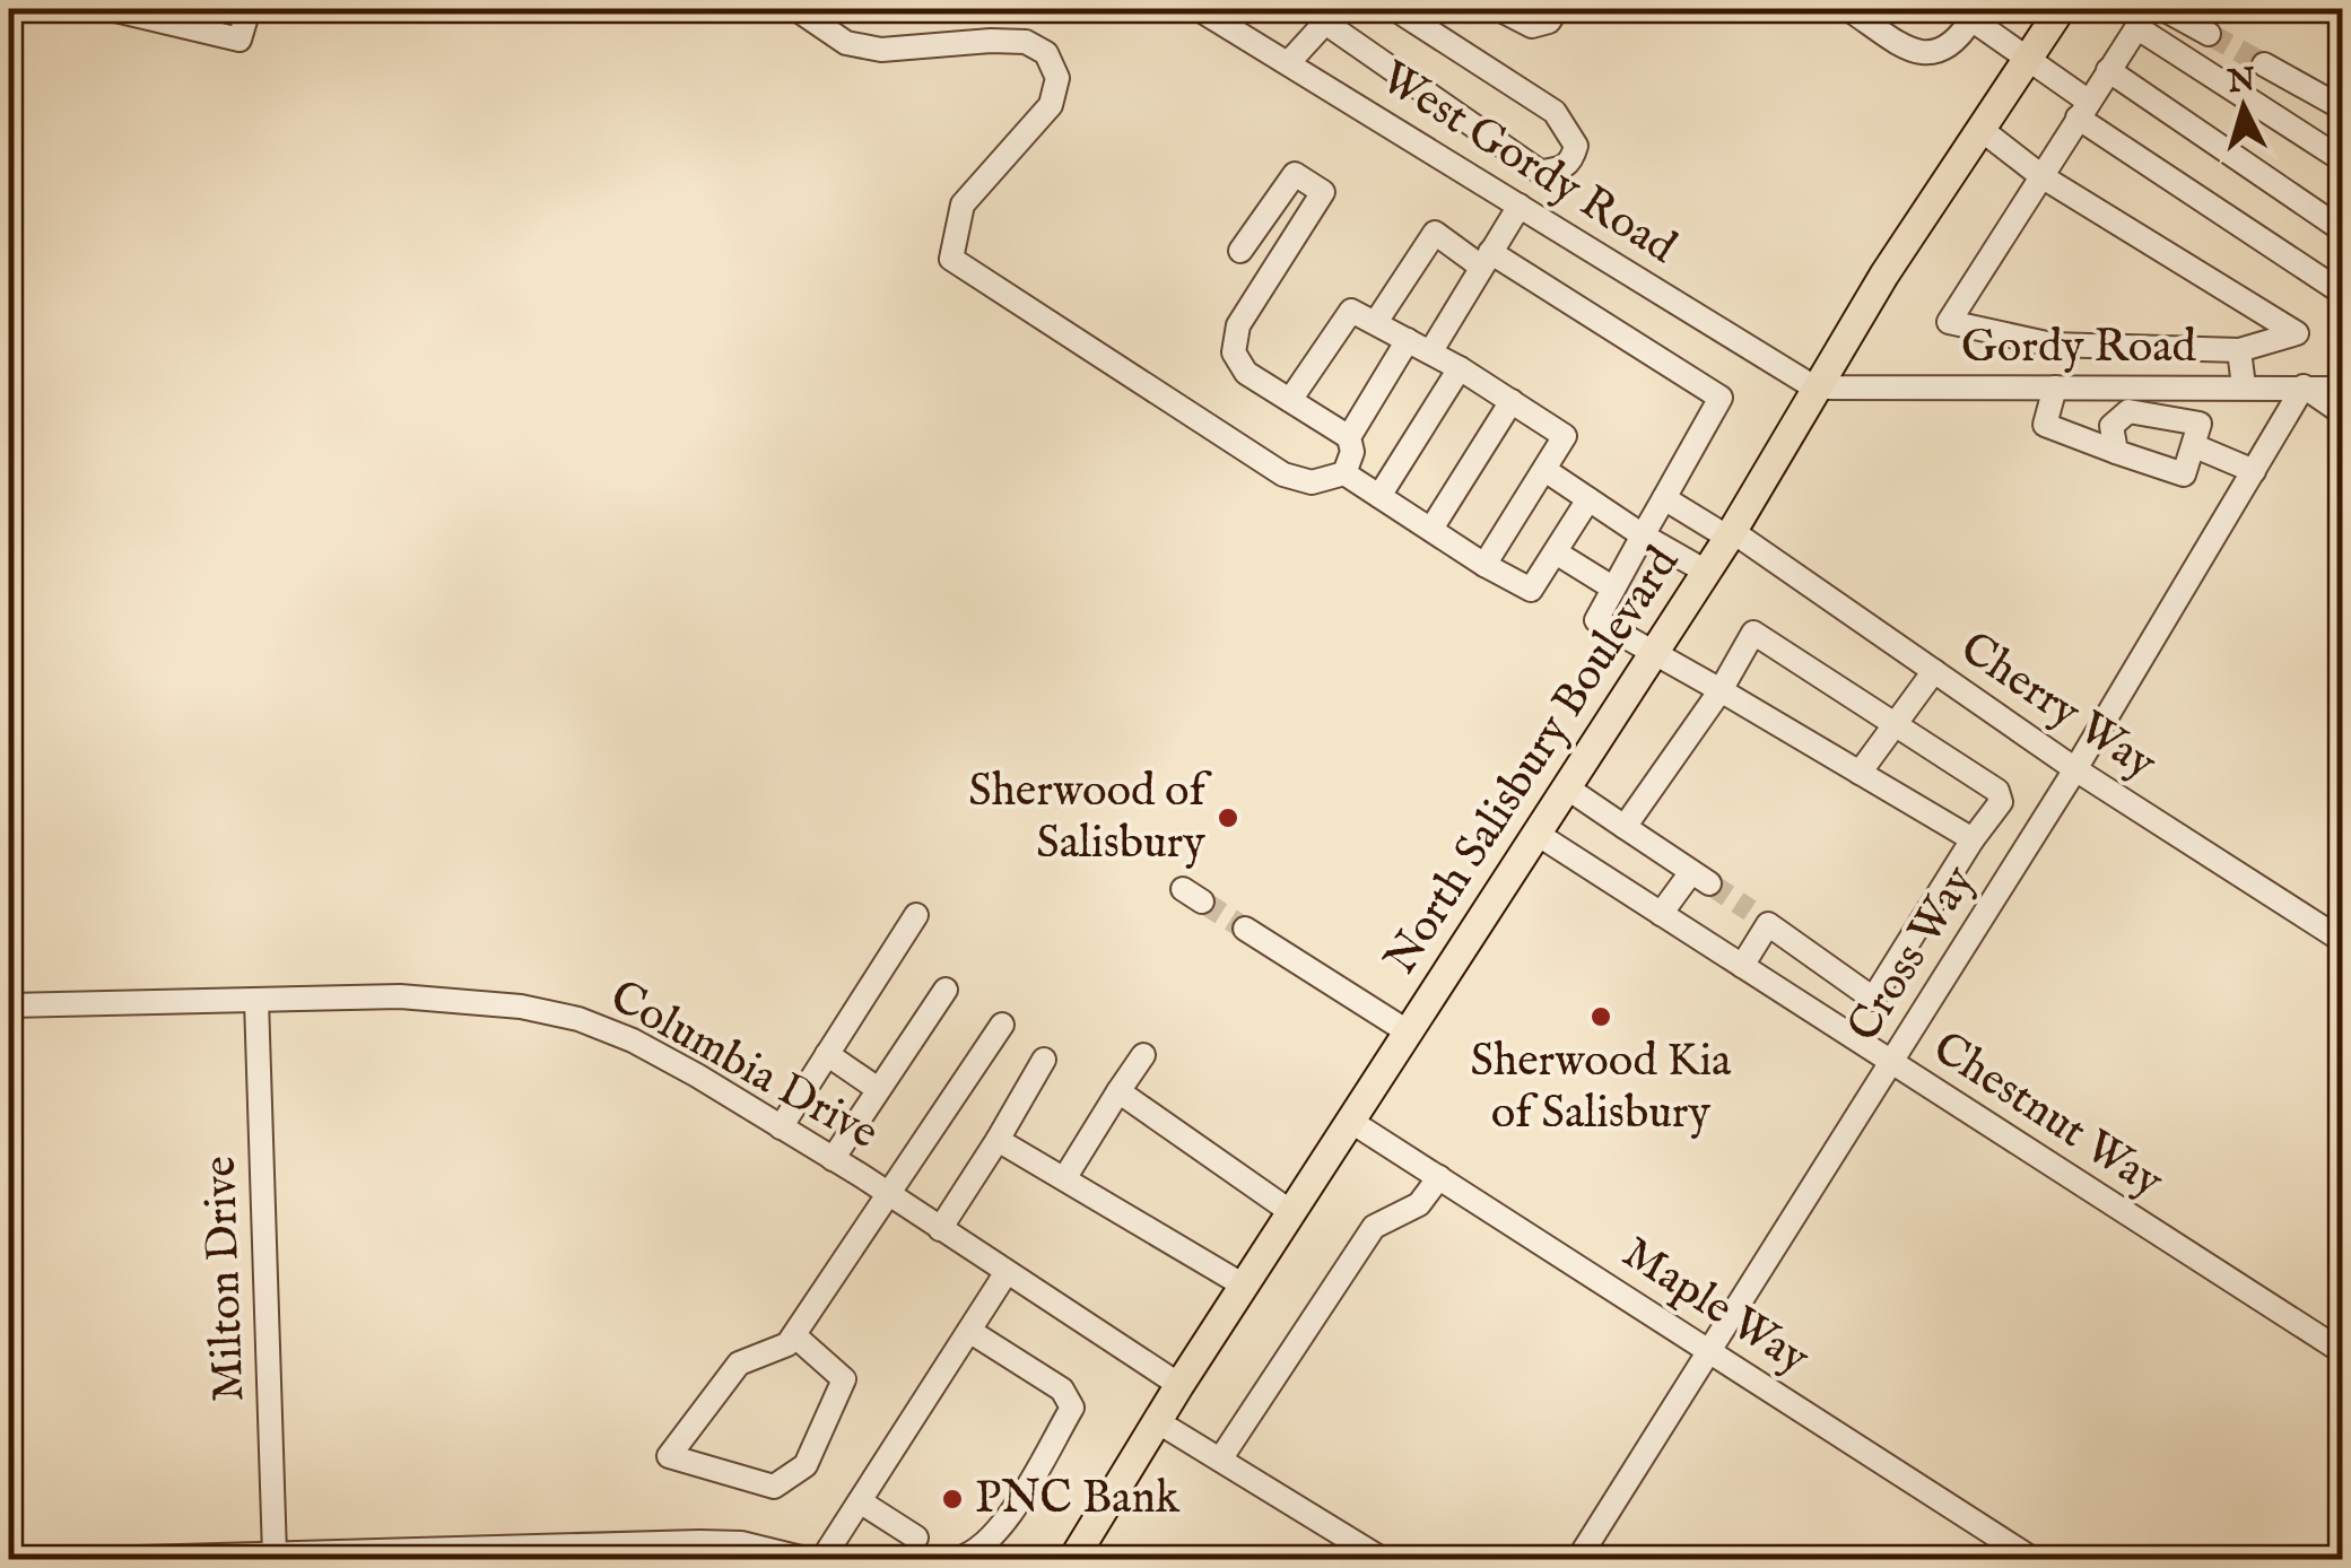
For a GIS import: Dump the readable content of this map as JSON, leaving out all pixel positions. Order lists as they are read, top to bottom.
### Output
{
  "streets": {
    "main road": ["North Salisbury Boulevard"],
    "street": [
      "West Gordy Road",
      "Gordy Road",
      "Cherry Way",
      "Cross Way",
      "Columbia Drive",
      "Chestnut Way",
      "Milton Drive",
      "Maple Way"
    ]
  },
  "crossings": [
    ["West Gordy Road", "Gordy Road"],
    ["West Gordy Road", "North Salisbury Boulevard"],
    ["Gordy Road", "North Salisbury Boulevard"],
    ["Gordy Road", "Cross Way"],
    ["Cherry Way", "North Salisbury Boulevard"],
    ["Cherry Way", "Cross Way"],
    ["North Salisbury Boulevard", "Columbia Drive"],
    ["North Salisbury Boulevard", "Chestnut Way"],
    ["North Salisbury Boulevard", "Maple Way"],
    ["Cross Way", "Chestnut Way"],
    ["Cross Way", "Maple Way"],
    ["Columbia Drive", "Milton Drive"]
  ],
  "places": ["Sherwood of Salisbury", "Sherwood Kia of Salisbury", "PNC Bank"],
  "north": "top"
}
